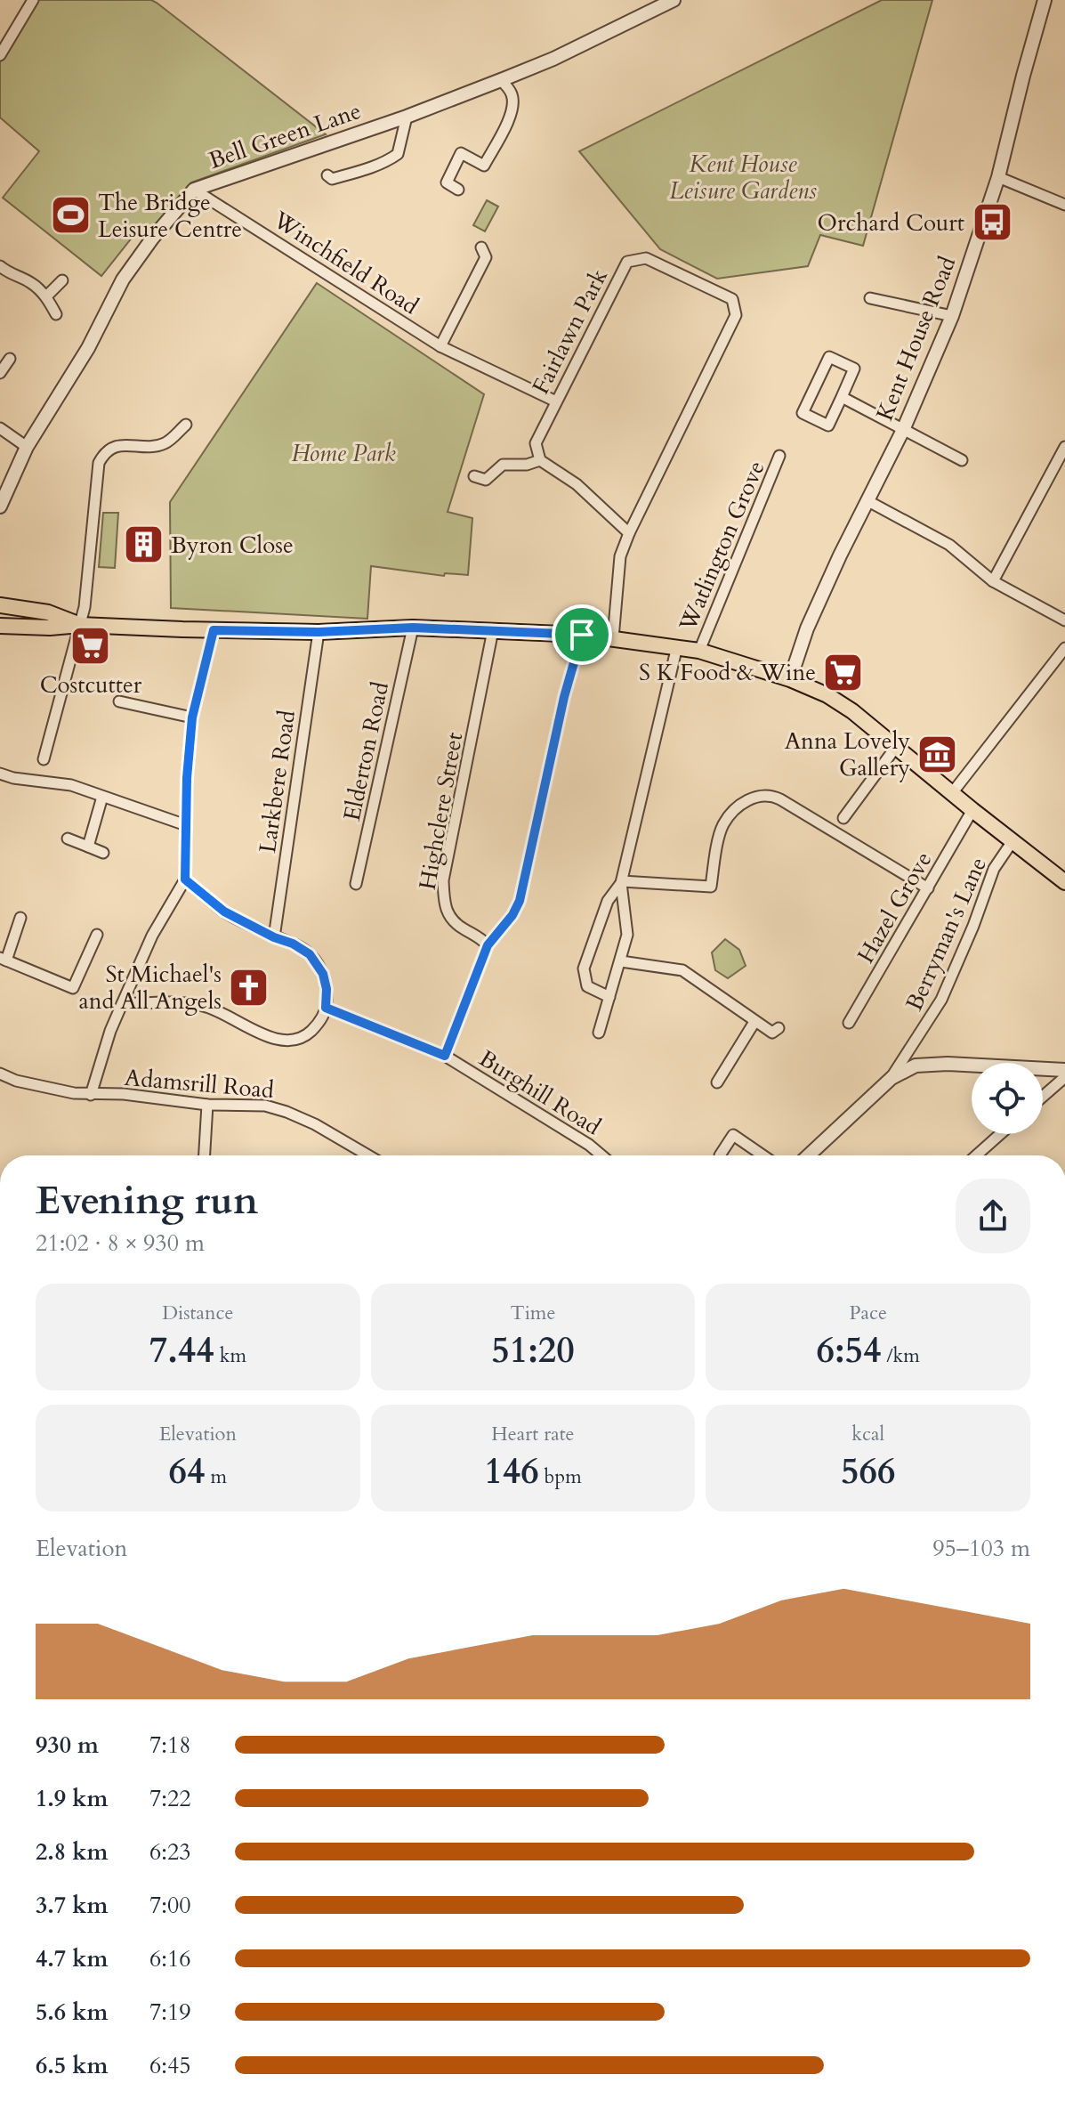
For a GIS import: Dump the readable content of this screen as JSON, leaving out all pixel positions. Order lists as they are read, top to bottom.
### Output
{
  "streets": {
    "street": [
      "Bell Green Lane",
      "Winchfield Road",
      "Fairlawn Park",
      "Kent House Road",
      "Watlington Grove",
      "Elderton Road",
      "Larkbere Road",
      "Highclere Street",
      "Hazel Grove",
      "Berryman's Lane",
      "Adamsrill Road",
      "Burghill Road"
    ]
  },
  "crossings": [
    ["Bell Green Lane", "Winchfield Road"],
    ["Winchfield Road", "Fairlawn Park"]
  ],
  "parks": ["Kent House Leisure Gardens", "Home Park"],
  "places": {
    "sports": ["The Bridge Leisure Centre"],
    "bus stop": ["Orchard Court"],
    "building": ["Byron Close"],
    "supermarket": ["Costcutter", "S K Food & Wine"],
    "museum": ["Anna Lovely Gallery"],
    "church": ["St Michael's and All Angels"]
  },
  "page": {
    "heading": ["Evening run", "21:02 · 8 × 930 m"],
    "stats": [
      ["Distance", "7.44 km"],
      ["Time", "51:20"],
      ["Pace", "6:54 /km"],
      ["Elevation", "64 m"],
      ["Heart rate", "146 bpm"],
      ["kcal", "566"]
    ],
    "chart": ["Elevation", "95–103 m"],
    "list": [
      {
        "name": "930 m",
        "note": "7:18"
      },
      {
        "name": "1.9 km",
        "note": "7:22"
      },
      {
        "name": "2.8 km",
        "note": "6:23"
      },
      {
        "name": "3.7 km",
        "note": "7:00"
      },
      {
        "name": "4.7 km",
        "note": "6:16"
      },
      {
        "name": "5.6 km",
        "note": "7:19"
      },
      {
        "name": "6.5 km",
        "note": "6:45"
      }
    ]
  }
}
